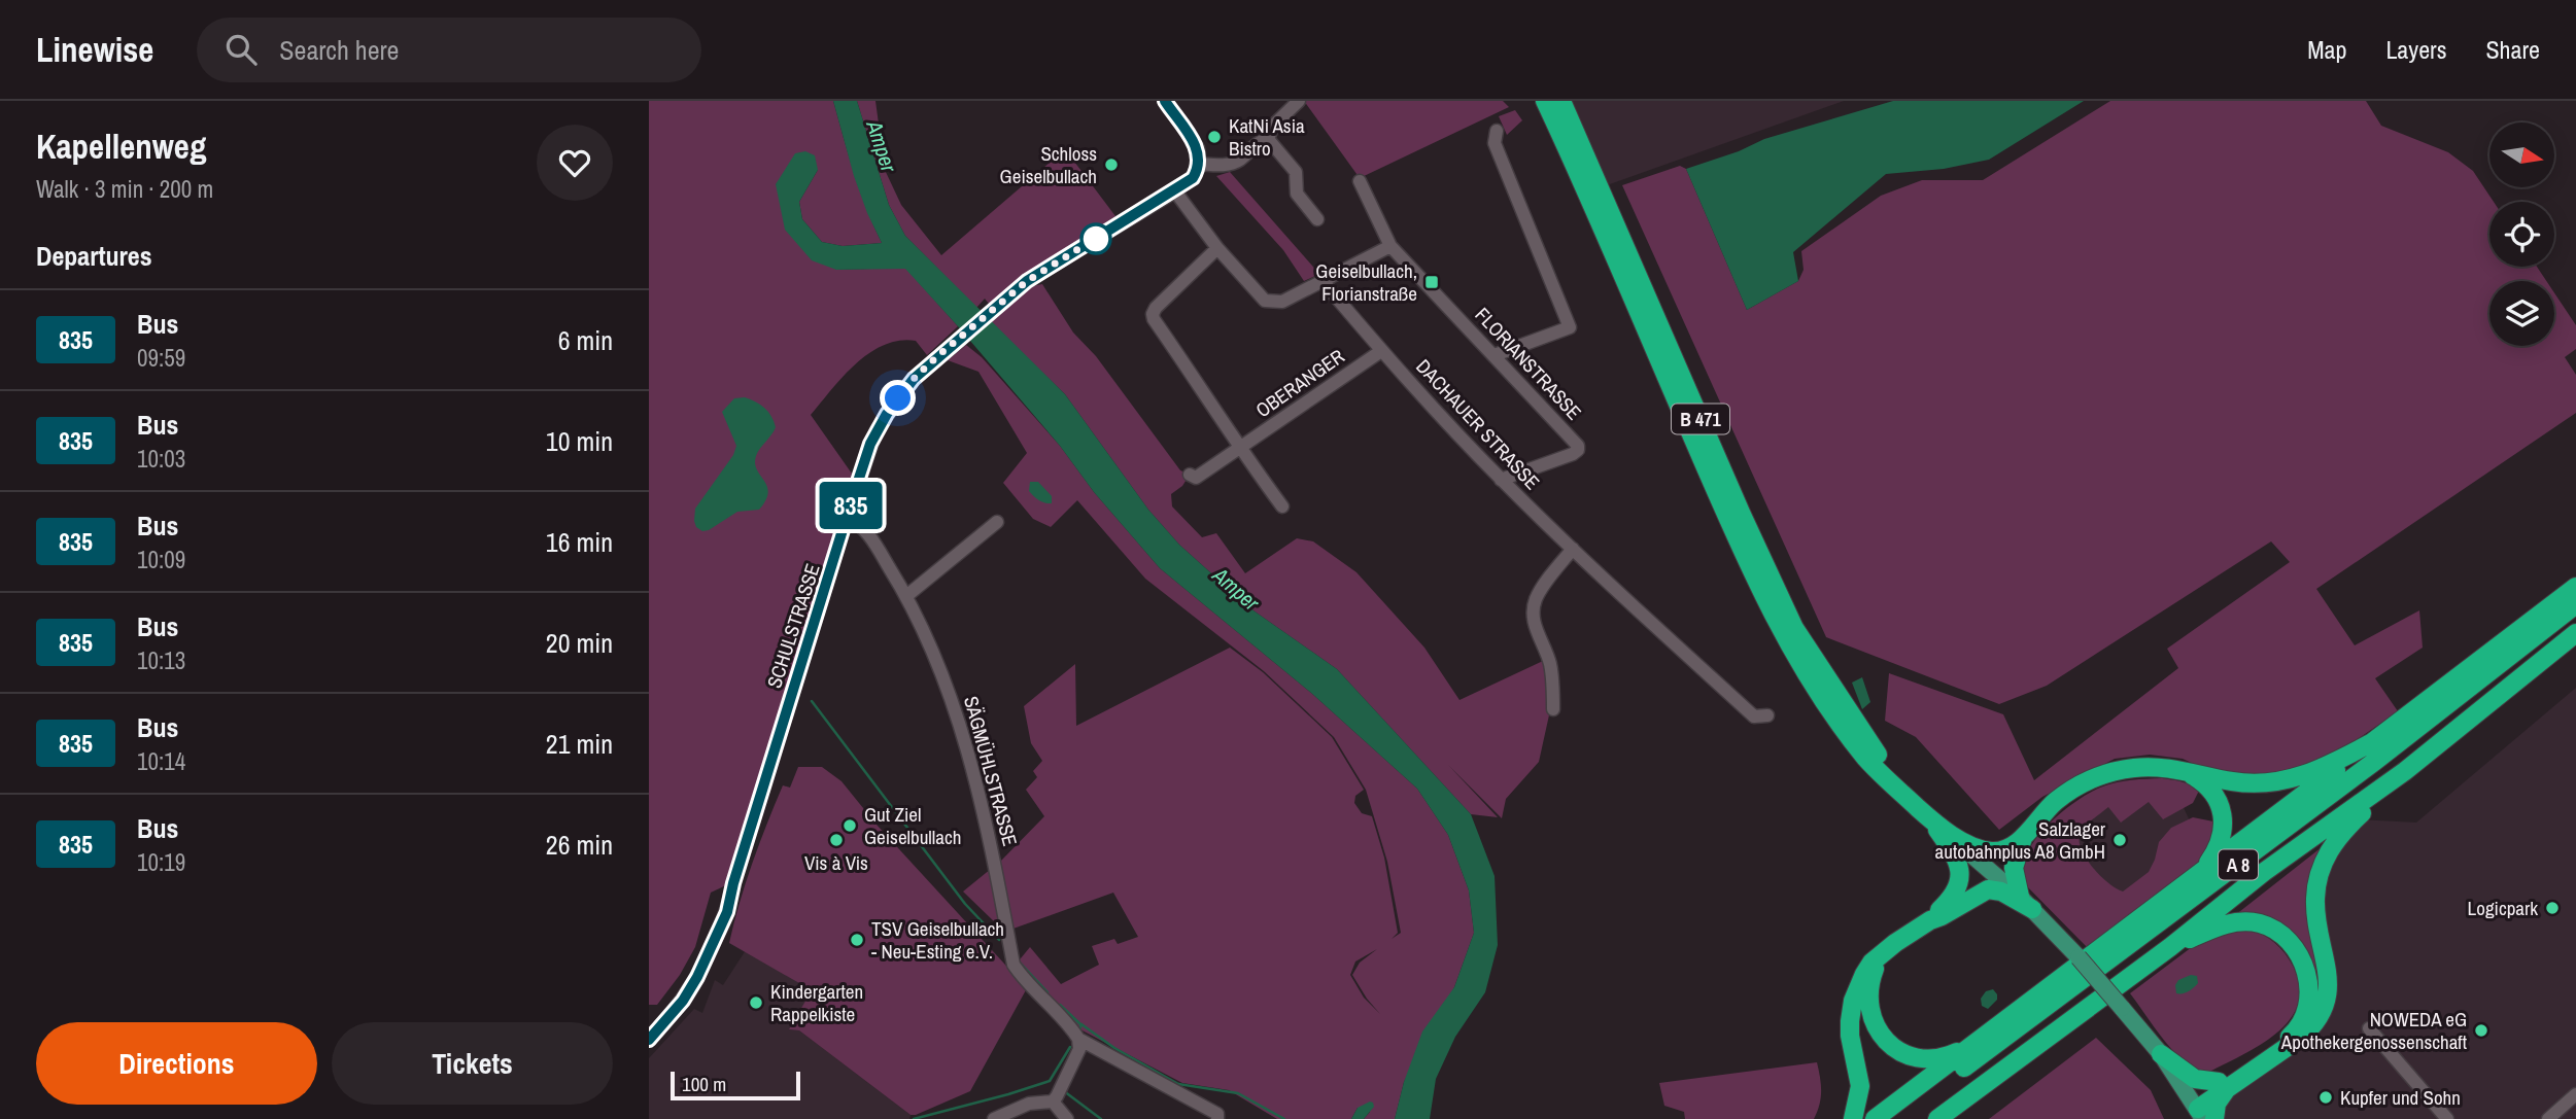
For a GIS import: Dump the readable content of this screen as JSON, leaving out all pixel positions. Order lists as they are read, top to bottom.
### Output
{
  "streets": {
    "highway": ["B 471", "A 8"],
    "street": [
      "FLORIANSTRASSE",
      "OBERANGER",
      "DACHAUER STRASSE",
      "SCHULSTRASSE",
      "SÄGMÜHLSTRASSE"
    ]
  },
  "crossings": [
    ["FLORIANSTRASSE", "DACHAUER STRASSE"],
    ["OBERANGER", "DACHAUER STRASSE"],
    ["SCHULSTRASSE", "SÄGMÜHLSTRASSE"]
  ],
  "water": ["Amper"],
  "places": {
    "other": [
      "KatNi Asia Bistro",
      "Schloss Geiselbullach",
      "Gut Ziel Geiselbullach",
      "Vis à Vis",
      "Salzlager autobahnplus A8 GmbH",
      "Logicpark",
      "TSV Geiselbullach - Neu-Esting e.V.",
      "Kindergarten Rappelkiste",
      "NOWEDA eG Apothekergenossenschaft",
      "Kupfer und Sohn"
    ],
    "transit": ["Geiselbullach, Florianstraße"]
  },
  "lines": ["bus line 835"],
  "scale_bar": "100 m",
  "north": "right",
  "page": {
    "header": "Linewise",
    "search": "Search here",
    "nav": ["Map", "Layers", "Share"],
    "heading": [
      ["Kapellenweg", "Walk · 3 min · 200 m"],
      "Departures"
    ],
    "on_map": "835",
    "list": [
      {
        "mark": "835",
        "name": "Bus",
        "note": "09:59",
        "value": "6 min"
      },
      {
        "mark": "835",
        "name": "Bus",
        "note": "10:03",
        "value": "10 min"
      },
      {
        "mark": "835",
        "name": "Bus",
        "note": "10:09",
        "value": "16 min"
      },
      {
        "mark": "835",
        "name": "Bus",
        "note": "10:13",
        "value": "20 min"
      },
      {
        "mark": "835",
        "name": "Bus",
        "note": "10:14",
        "value": "21 min"
      },
      {
        "mark": "835",
        "name": "Bus",
        "note": "10:19",
        "value": "26 min"
      }
    ],
    "buttons": ["Directions", "Tickets"],
    "scale": "100 m"
  }
}
